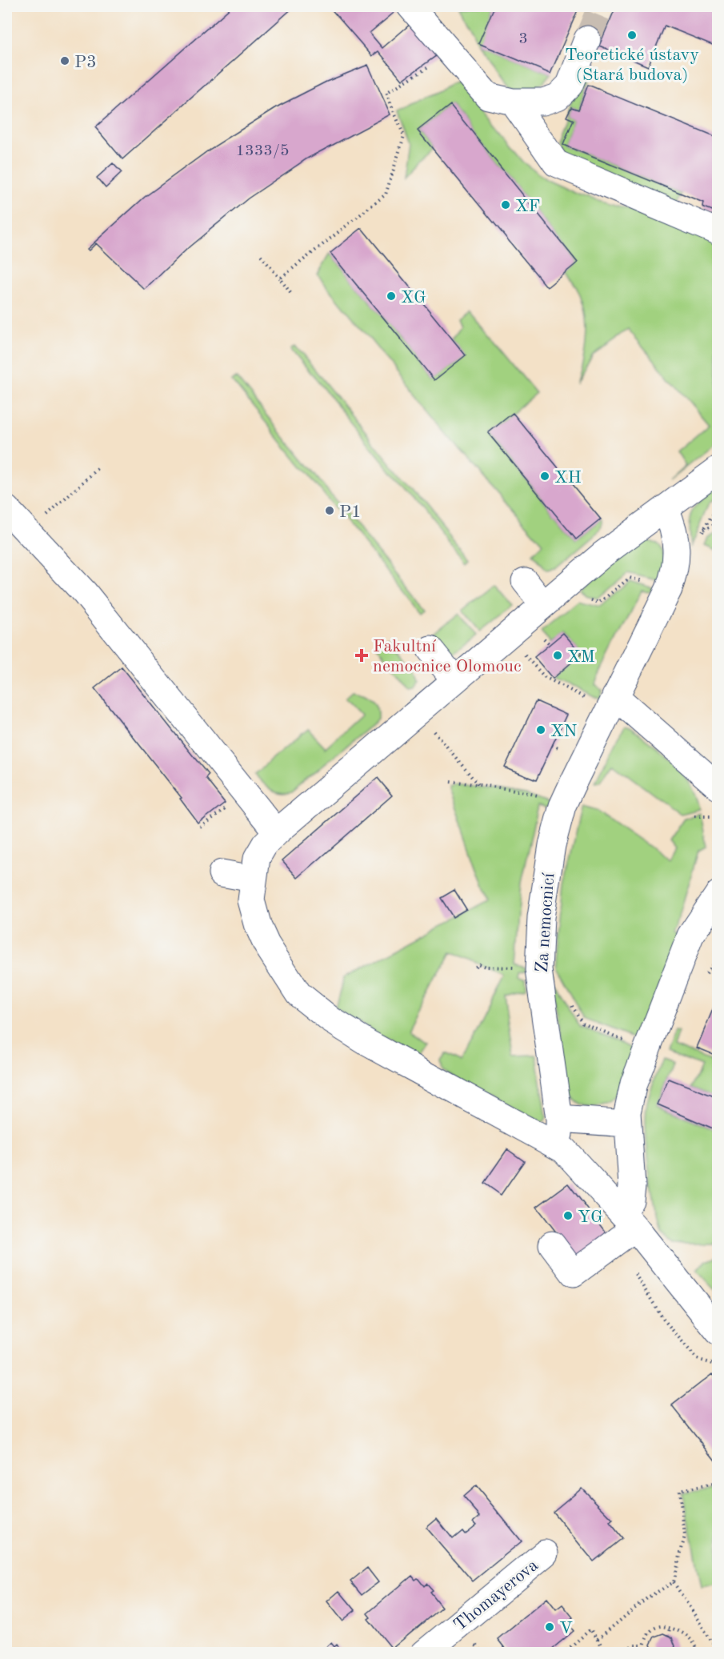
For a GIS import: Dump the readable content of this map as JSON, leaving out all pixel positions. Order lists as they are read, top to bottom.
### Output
{
  "streets": {
    "street": ["Za nemocnicí", "Thomayerova"]
  },
  "places": {
    "other": [
      "Teoretické ústavy (Stará budova)",
      "P3",
      "XF",
      "XG",
      "XH",
      "P1",
      "XM",
      "XN",
      "YG",
      "V"
    ],
    "health": ["Fakultní nemocnice Olomouc"]
  },
  "house_numbers": ["3", "1333/5"]
}
